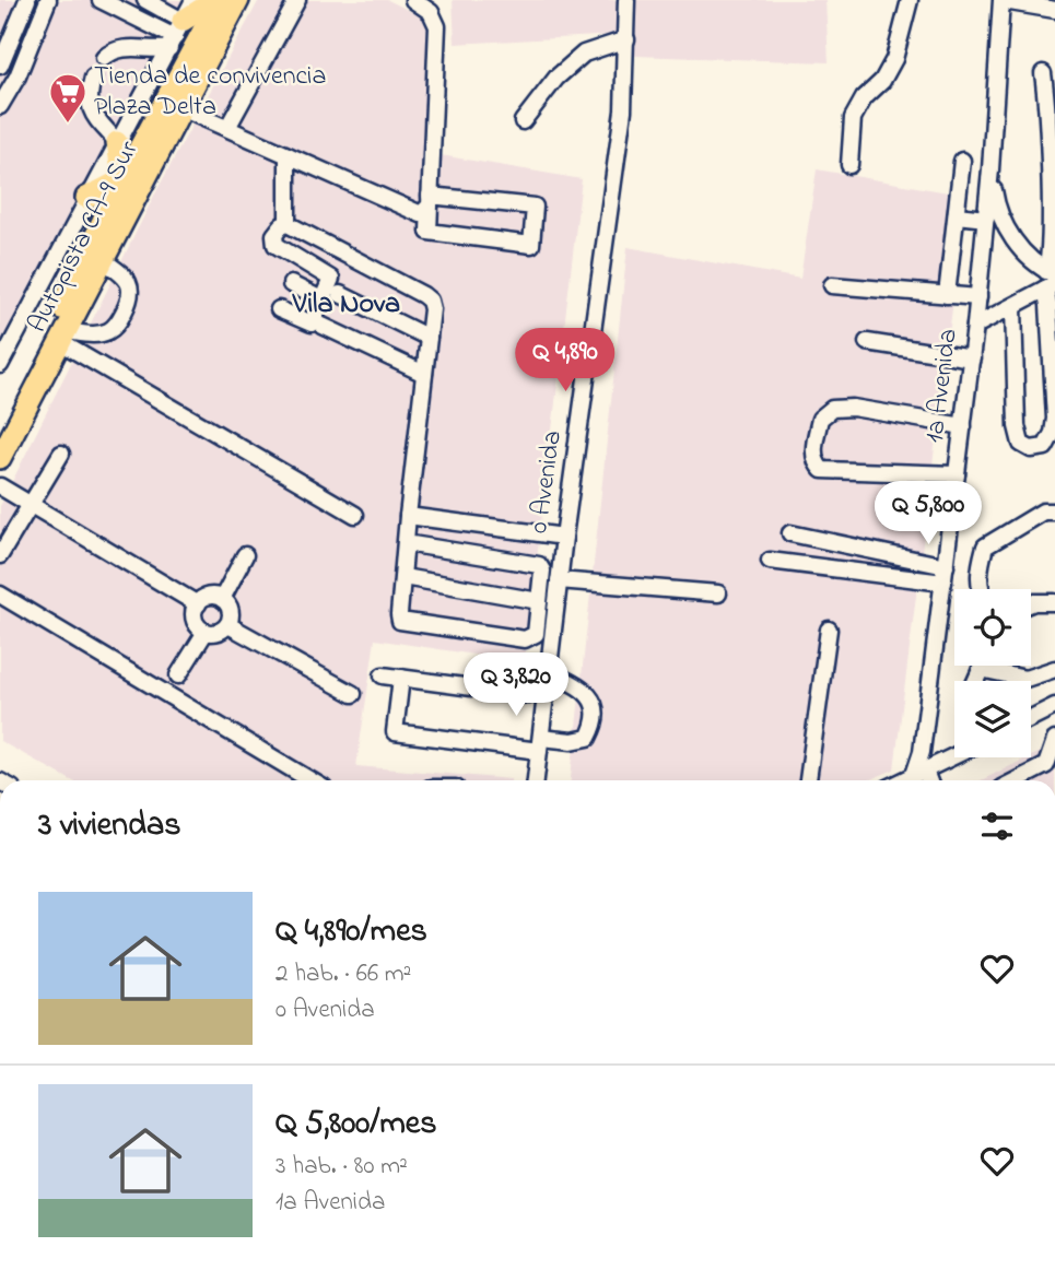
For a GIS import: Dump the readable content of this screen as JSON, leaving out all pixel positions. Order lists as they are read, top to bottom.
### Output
{
  "streets": {
    "highway": ["Autopista CA-9 Sur"],
    "street": ["1a Avenida", "0 Avenida"]
  },
  "districts": ["Vila Nova"],
  "places": {
    "supermarket": ["Tienda de convivencia Plaza Delta"]
  },
  "page": {
    "price": ["Q 4,890", "Q 5,800", "Q 3,820"],
    "heading": "3 viviendas",
    "list": [
      {
        "name": "Q 4,890/mes",
        "note": "2 hab. · 66 m² · 0 Avenida"
      },
      {
        "name": "Q 5,800/mes",
        "note": "3 hab. · 80 m² · 1a Avenida"
      }
    ]
  }
}
